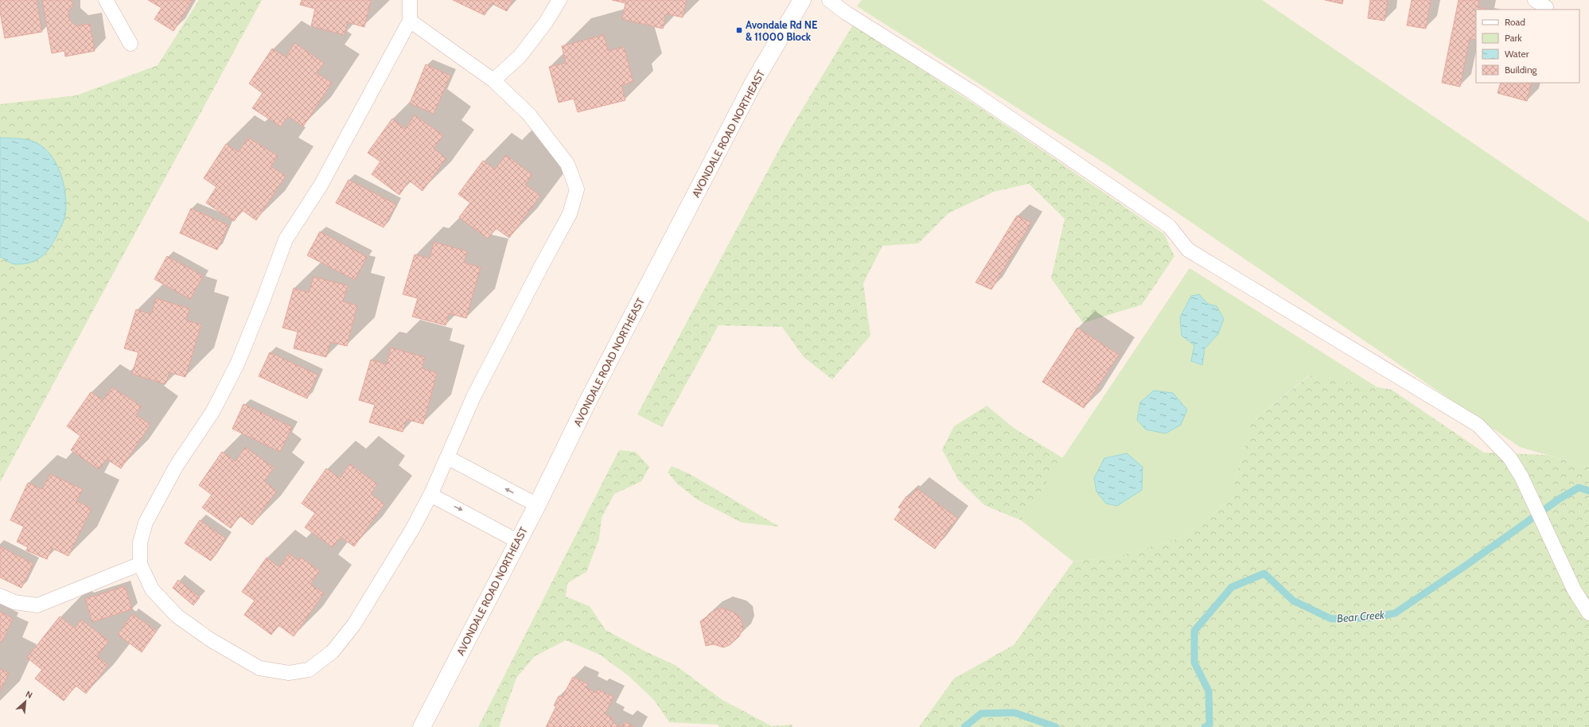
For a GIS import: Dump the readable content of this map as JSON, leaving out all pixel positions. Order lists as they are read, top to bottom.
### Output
{
  "streets": {
    "main road": ["AVONDALE ROAD NORTHEAST"]
  },
  "water": ["Bear Creek"],
  "places": {
    "transit": ["Avondale Rd NE & 11000 Block"]
  },
  "legend": [
    "Road",
    "Park",
    "Water",
    "Building"
  ],
  "north": "top right"
}
